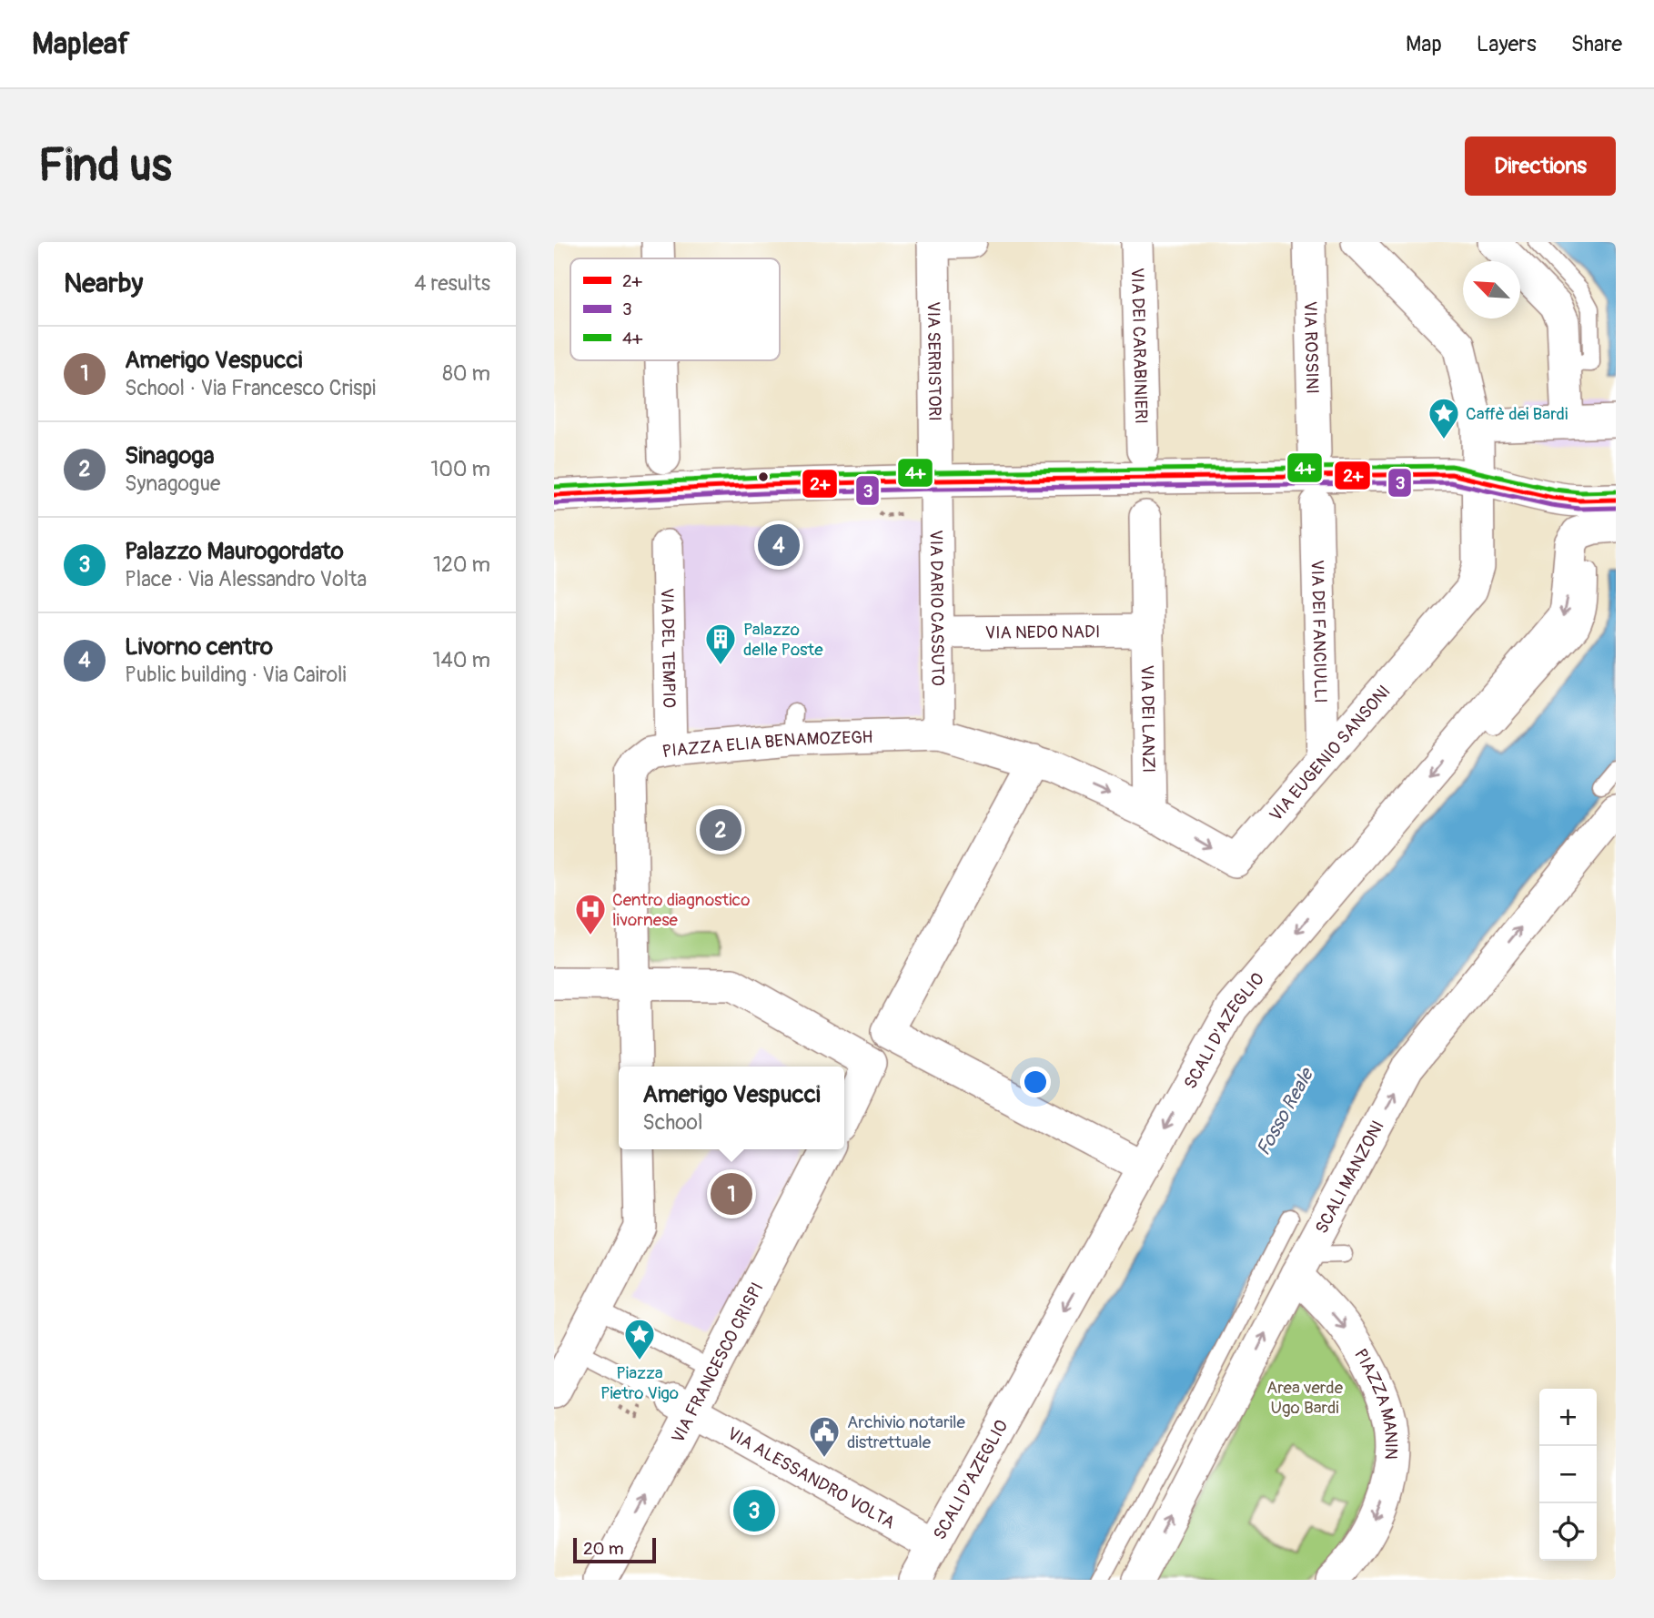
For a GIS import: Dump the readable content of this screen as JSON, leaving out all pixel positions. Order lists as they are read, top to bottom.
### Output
{
  "streets": {
    "street": [
      "VIA DEI CARABINIERI",
      "VIA ROSSINI",
      "VIA SERRISTORI",
      "VIA DARIO CASSUTO",
      "VIA DEI FANCIULLI",
      "VIA NEDO NADI",
      "VIA DEL TEMPIO",
      "VIA DEI LANZI",
      "PIAZZA ELIA BENAMOZEGH",
      "VIA EUGENIO SANSONI",
      "SCALI D'AZEGLIO",
      "SCALI MANZONI",
      "VIA FRANCESCO CRISPI",
      "PIAZZA MANIN",
      "VIA ALESSANDRO VOLTA"
    ]
  },
  "crossings": [
    ["VIA SERRISTORI", "VIA DARIO CASSUTO"],
    ["VIA DARIO CASSUTO", "VIA NEDO NADI"],
    ["VIA DARIO CASSUTO", "PIAZZA ELIA BENAMOZEGH"],
    ["VIA DEI FANCIULLI", "VIA EUGENIO SANSONI"],
    ["VIA NEDO NADI", "VIA DEI LANZI"],
    ["VIA DEL TEMPIO", "PIAZZA ELIA BENAMOZEGH"],
    ["VIA DEI LANZI", "VIA EUGENIO SANSONI"],
    ["SCALI D'AZEGLIO", "VIA ALESSANDRO VOLTA"],
    ["SCALI MANZONI", "PIAZZA MANIN"],
    ["VIA FRANCESCO CRISPI", "VIA ALESSANDRO VOLTA"]
  ],
  "one_way": [
    "SCALI D'AZEGLIO",
    "SCALI MANZONI",
    "VIA FRANCESCO CRISPI",
    "PIAZZA MANIN"
  ],
  "water": ["Fosso Reale"],
  "parks": ["Area verde Ugo Bardi"],
  "places": {
    "place": ["Caffè dei Bardi", "Piazza Pietro Vigo"],
    "building": ["Palazzo delle Poste"],
    "hospital": ["Centro diagnostico livornese"],
    "public building": ["Archivio notarile distrettuale"]
  },
  "lines": ["transit line 4+", "transit line 2+", "transit line 3"],
  "legend": ["2+", "3", "4+"],
  "scale_bar": "20 m",
  "north": "top left",
  "page": {
    "header": "Mapleaf",
    "nav": ["Map", "Layers", "Share"],
    "buttons": "Directions",
    "title": "Find us",
    "heading": ["Nearby", "4 results"],
    "list": [
      {
        "mark": "1",
        "name": "Amerigo Vespucci",
        "note": "School · Via Francesco Crispi",
        "value": "80 m"
      },
      {
        "mark": "2",
        "name": "Sinagoga",
        "note": "Synagogue",
        "value": "100 m"
      },
      {
        "mark": "3",
        "name": "Palazzo Maurogordato",
        "note": "Place · Via Alessandro Volta",
        "value": "120 m"
      },
      {
        "mark": "4",
        "name": "Livorno centro",
        "note": "Public building · Via Cairoli",
        "value": "140 m"
      }
    ],
    "pins": [
      "4",
      "2",
      "1",
      "3"
    ],
    "popup": ["Amerigo Vespucci", "School"],
    "map_buttons": ["+", "−"],
    "scale": "20 m"
  }
}
